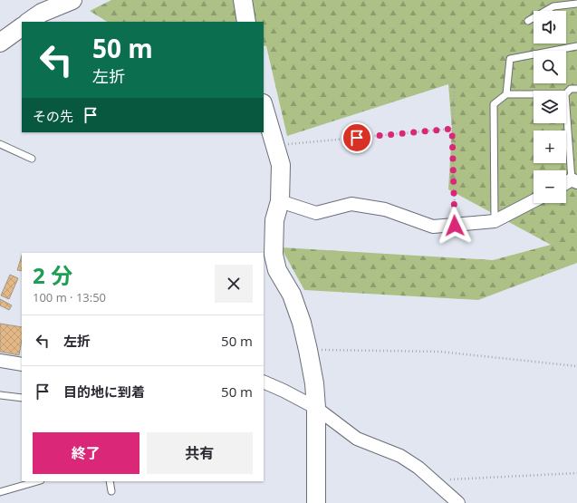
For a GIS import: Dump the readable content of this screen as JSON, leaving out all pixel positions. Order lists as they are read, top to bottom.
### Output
{
  "page": {
    "map_buttons": ["+", "−"],
    "turn": ["50 m", "左折"],
    "then": "その先",
    "heading": ["2 分", "100 m · 13:50"],
    "list": [
      {
        "name": "左折",
        "value": "50 m"
      },
      {
        "name": "目的地に到着",
        "value": "50 m"
      }
    ],
    "buttons": ["終了", "共有"]
  }
}
